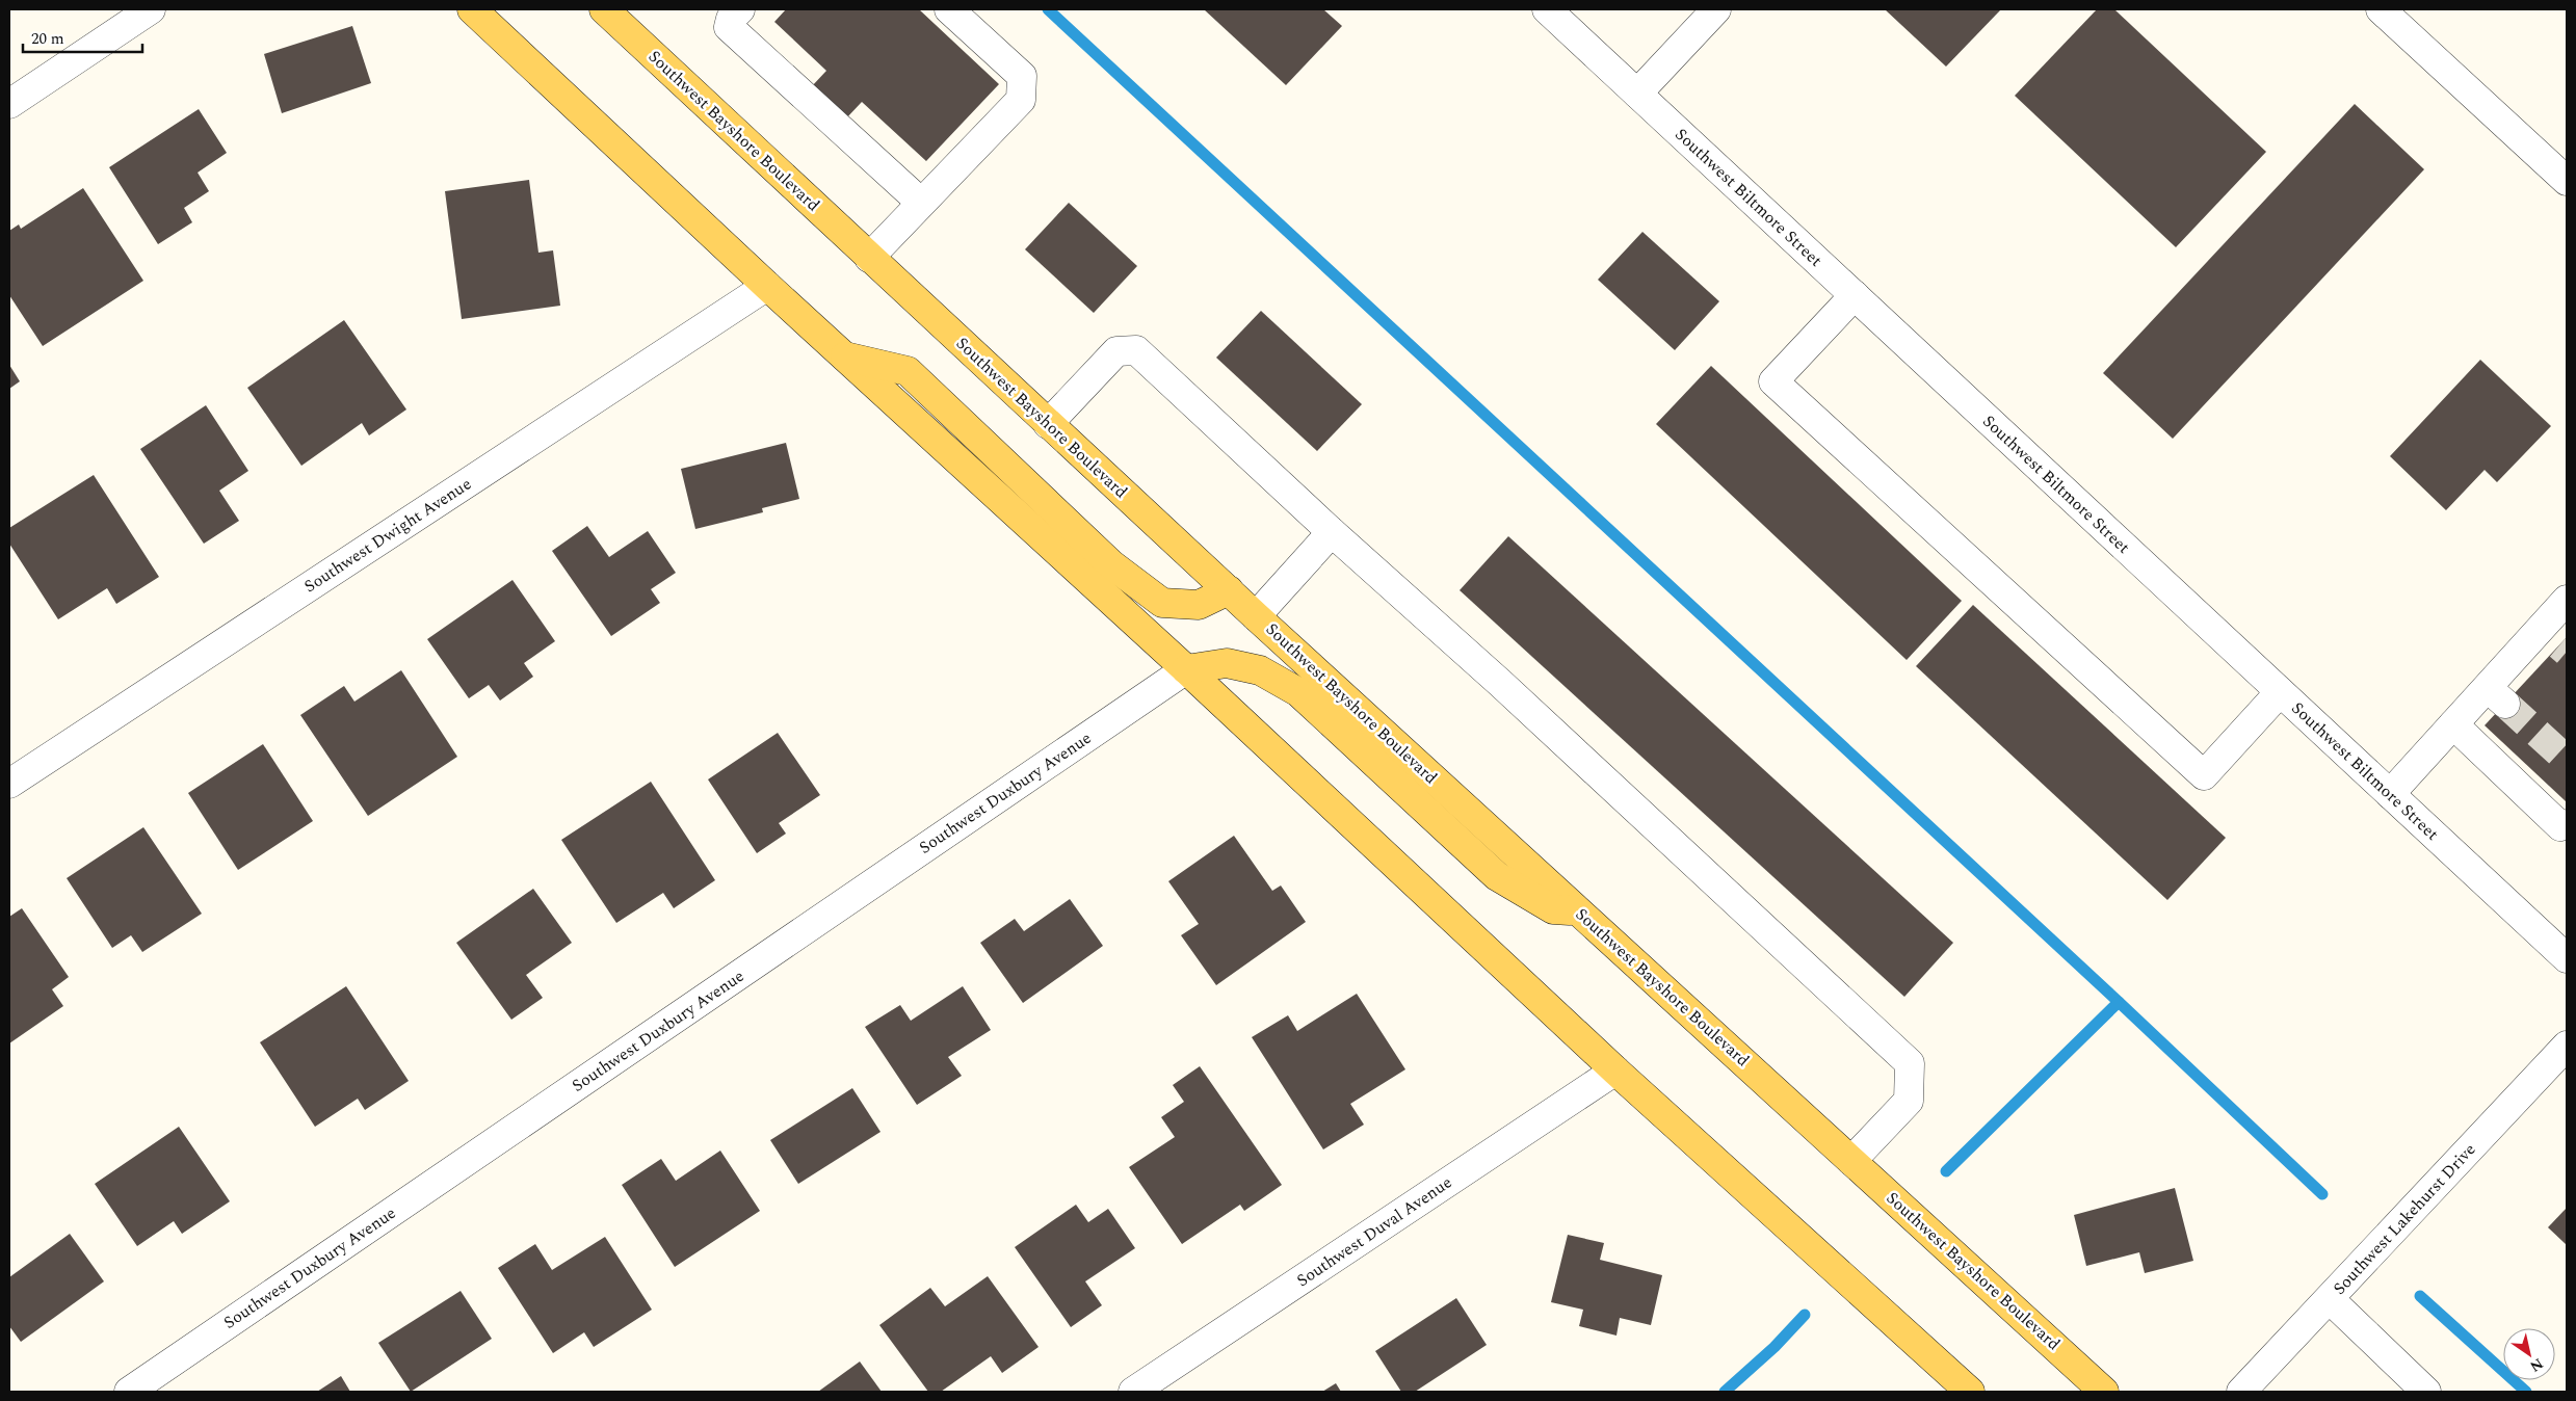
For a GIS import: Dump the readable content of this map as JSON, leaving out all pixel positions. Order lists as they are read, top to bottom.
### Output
{
  "streets": {
    "main road": ["Southwest Bayshore Boulevard"],
    "street": [
      "Southwest Biltmore Street",
      "Southwest Dwight Avenue",
      "Southwest Duxbury Avenue",
      "Southwest Lakehurst Drive",
      "Southwest Duval Avenue"
    ]
  },
  "scale_bar": "20 m",
  "north": "bottom right"
}
